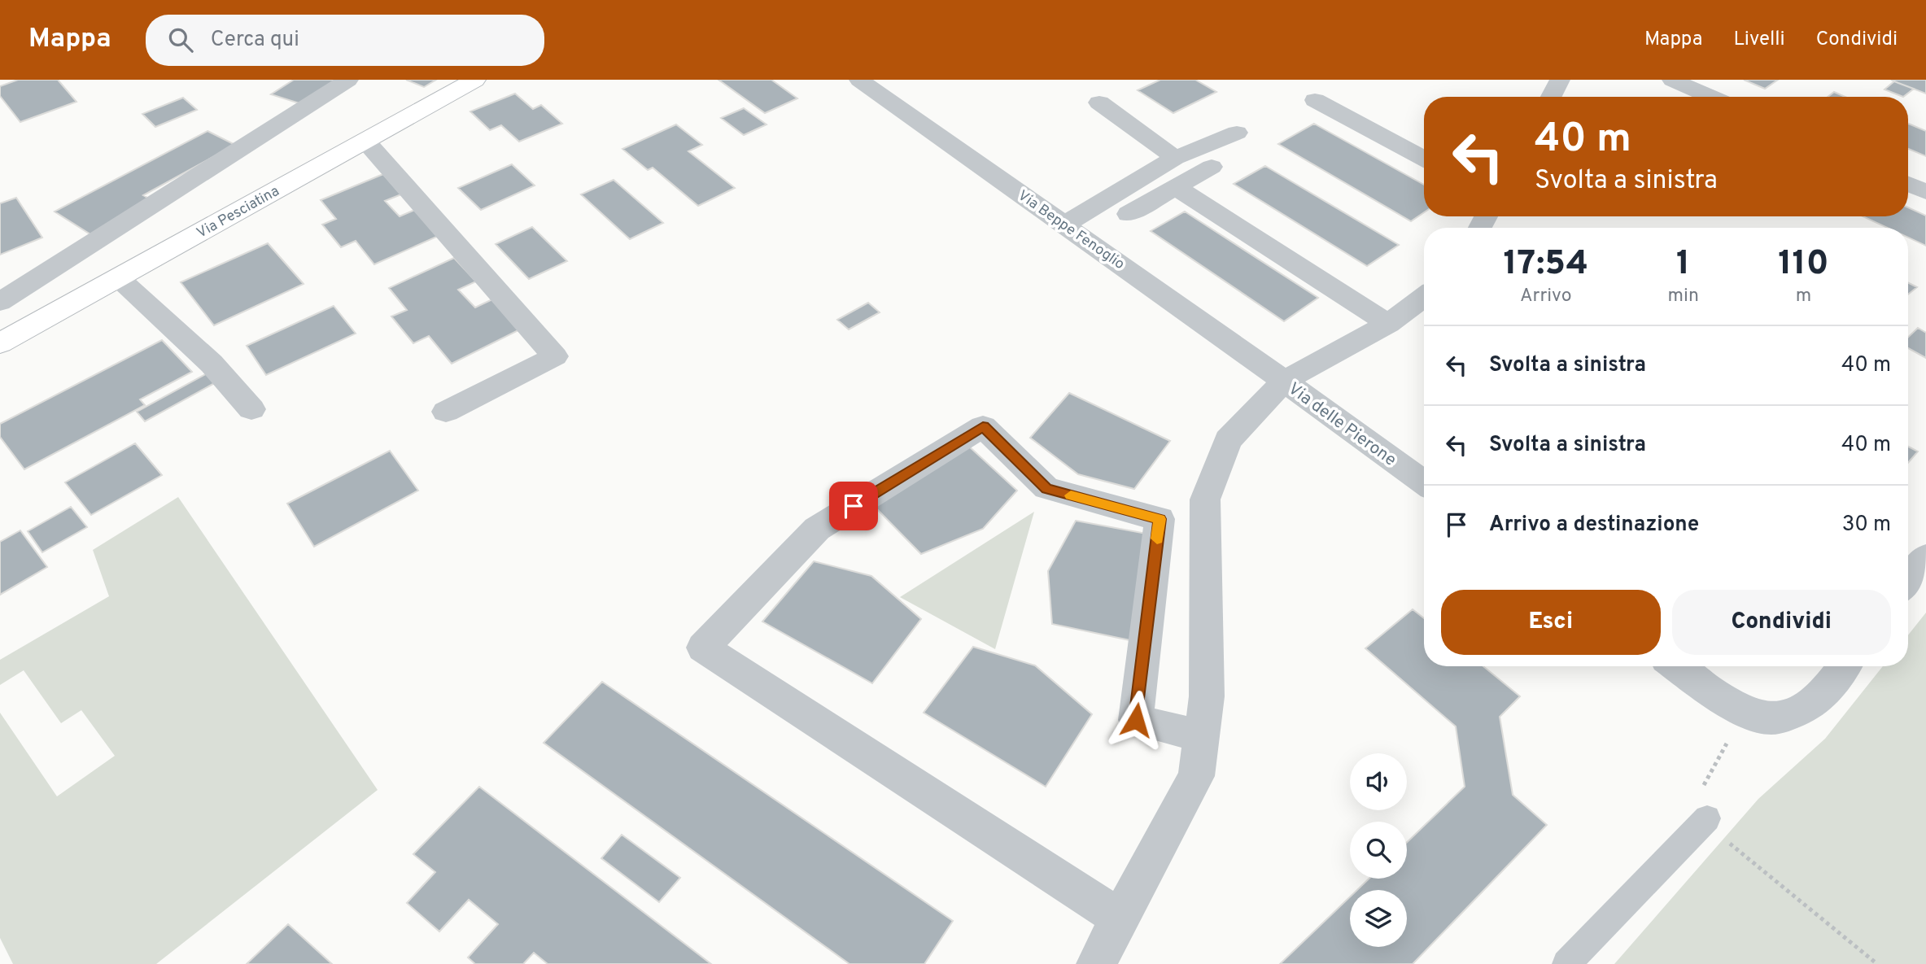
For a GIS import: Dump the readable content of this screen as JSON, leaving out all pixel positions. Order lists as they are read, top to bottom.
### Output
{
  "streets": {
    "main road": ["Via Pesciatina"],
    "street": ["Via Beppe Fenoglio", "Via delle Pierone"]
  },
  "crossings": [
    ["Via Beppe Fenoglio", "Via delle Pierone"]
  ],
  "page": {
    "header": "Mappa",
    "search": "Cerca qui",
    "nav": ["Mappa", "Livelli", "Condividi"],
    "turn": ["40 m", "Svolta a sinistra"],
    "eta": [
      "17:54",
      "Arrivo",
      "1",
      "min",
      "110",
      "m"
    ],
    "list": [
      {
        "name": "Svolta a sinistra",
        "value": "40 m"
      },
      {
        "name": "Svolta a sinistra",
        "value": "40 m"
      },
      {
        "name": "Arrivo a destinazione",
        "value": "30 m"
      }
    ],
    "buttons": ["Esci", "Condividi"]
  }
}
